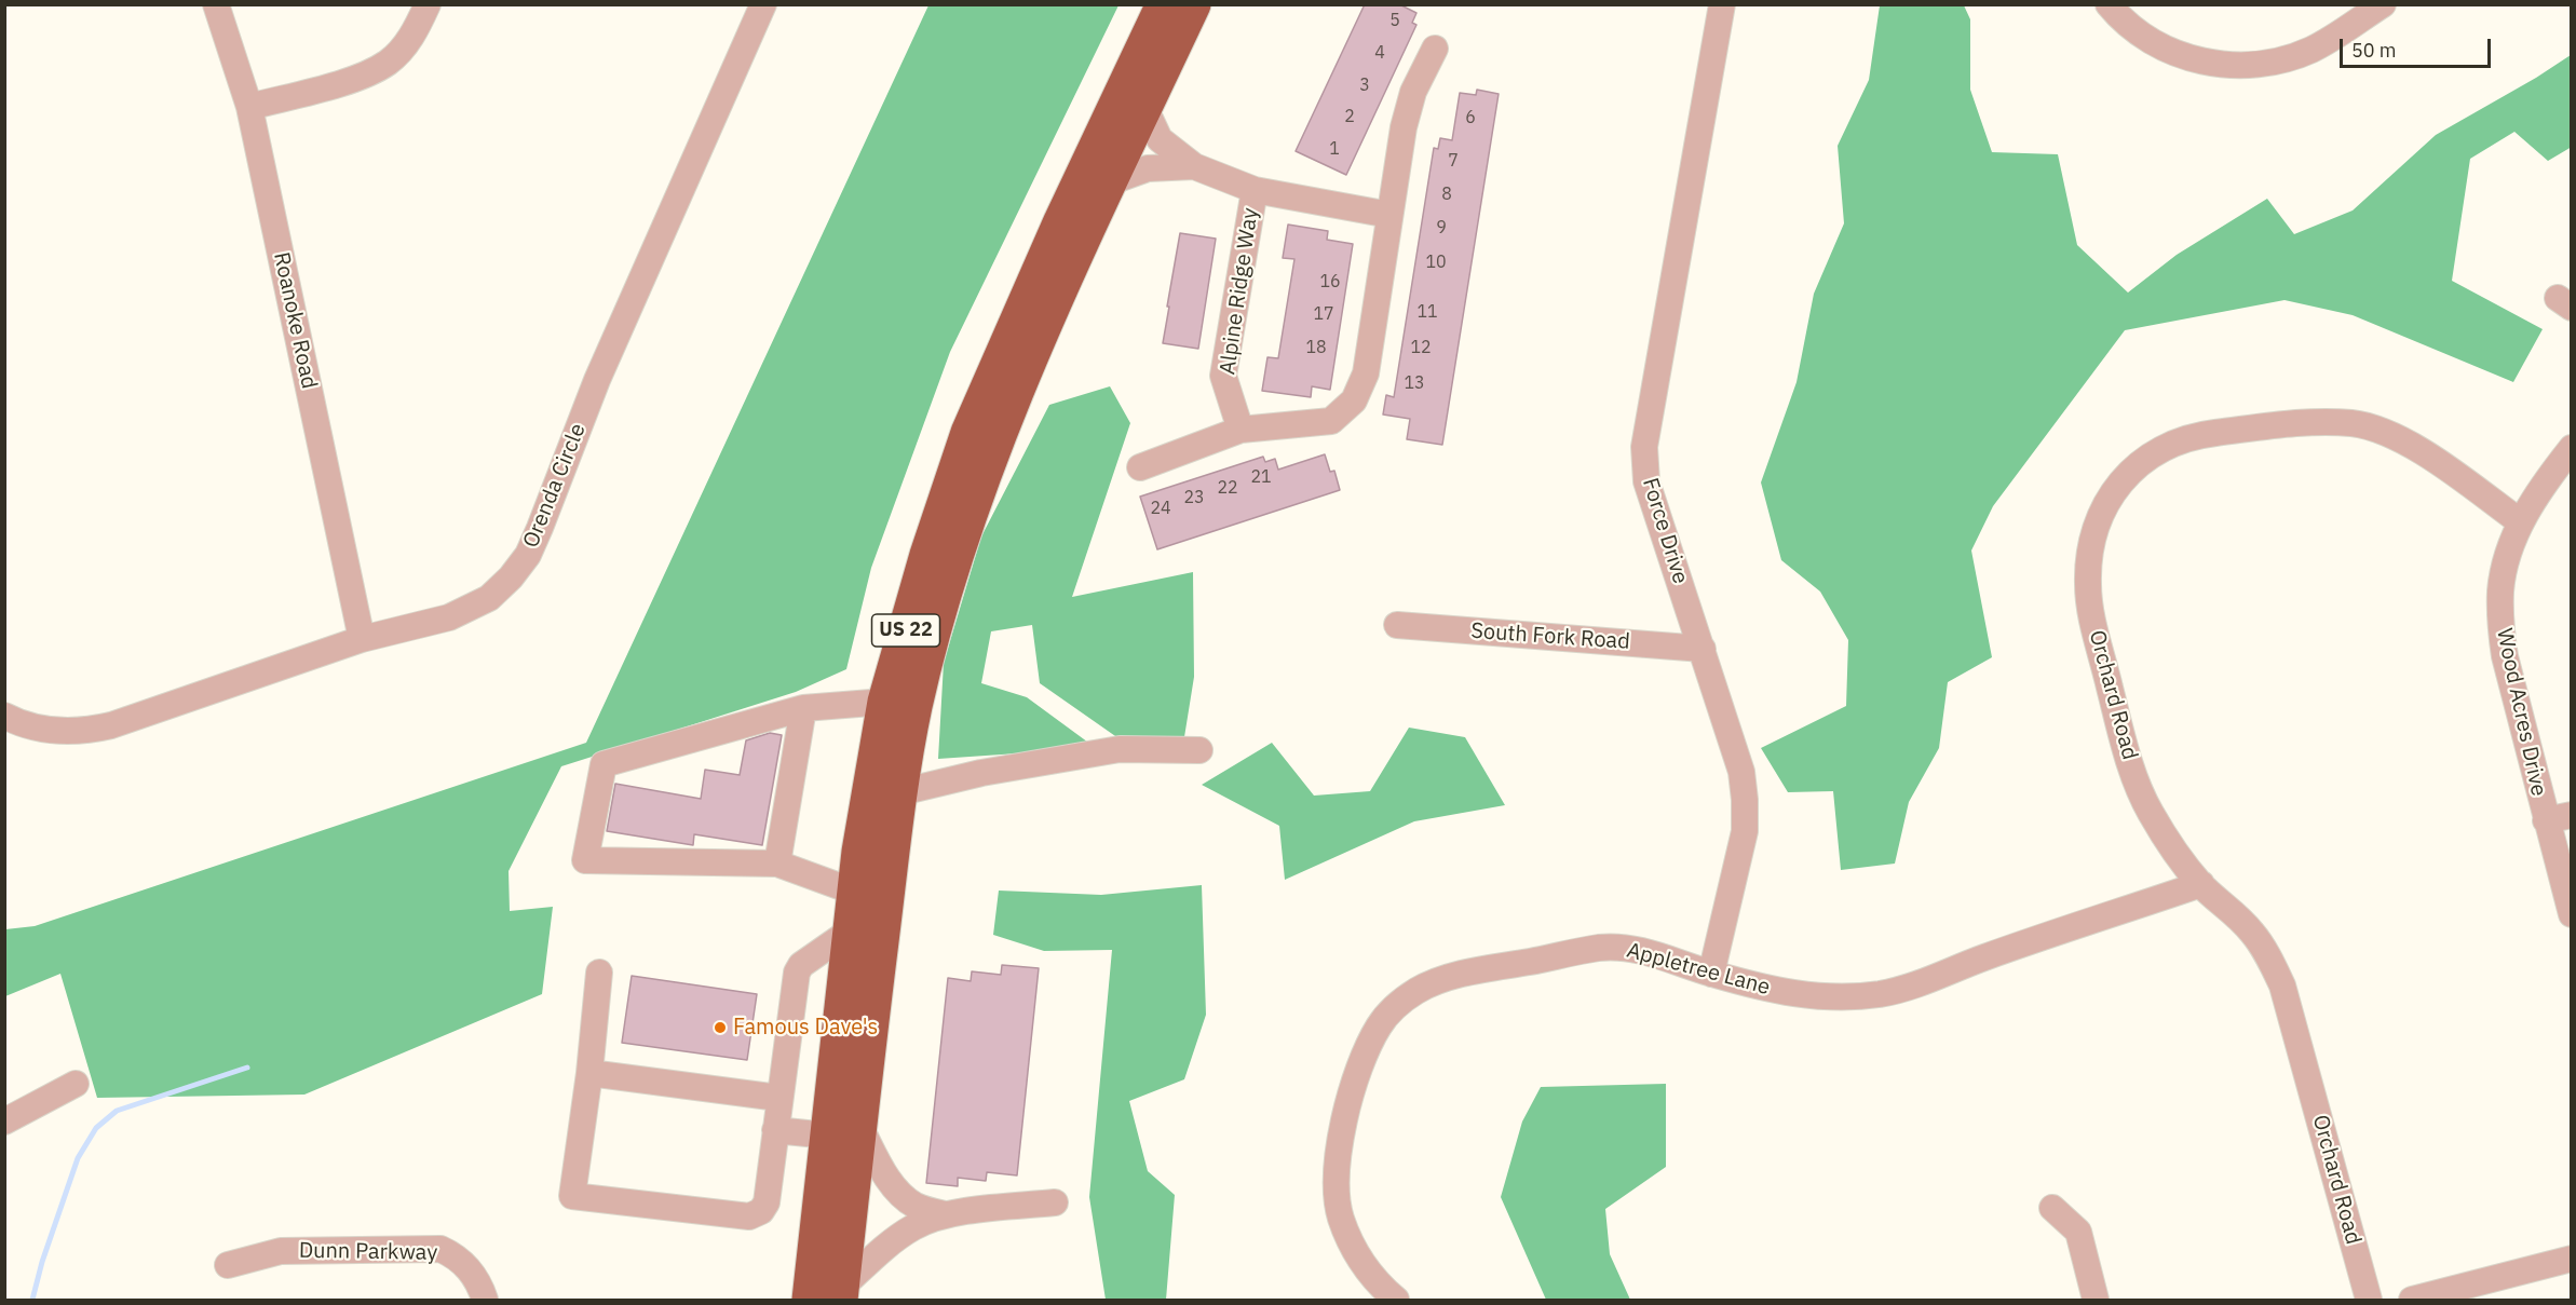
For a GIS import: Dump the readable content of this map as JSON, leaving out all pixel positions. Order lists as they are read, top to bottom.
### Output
{
  "streets": {
    "highway": ["US 22"],
    "street": [
      "Alpine Ridge Way",
      "Roanoke Road",
      "Orenda Circle",
      "Force Drive",
      "South Fork Road",
      "Orchard Road",
      "Wood Acres Drive",
      "Appletree Lane",
      "Dunn Parkway"
    ]
  },
  "crossings": [
    ["Alpine Ridge Way", "US 22"],
    ["Roanoke Road", "Orenda Circle"],
    ["Force Drive", "South Fork Road"],
    ["Force Drive", "Appletree Lane"],
    ["Orchard Road", "Wood Acres Drive"],
    ["Orchard Road", "Appletree Lane"]
  ],
  "places": ["Famous Dave's"],
  "house_numbers": [
    "5",
    "4",
    "3",
    "2",
    "6",
    "1",
    "7",
    "8",
    "9",
    "10",
    "16",
    "11",
    "17",
    "18",
    "12",
    "13",
    "21",
    "22",
    "23",
    "24"
  ],
  "scale_bar": "50 m"
}
